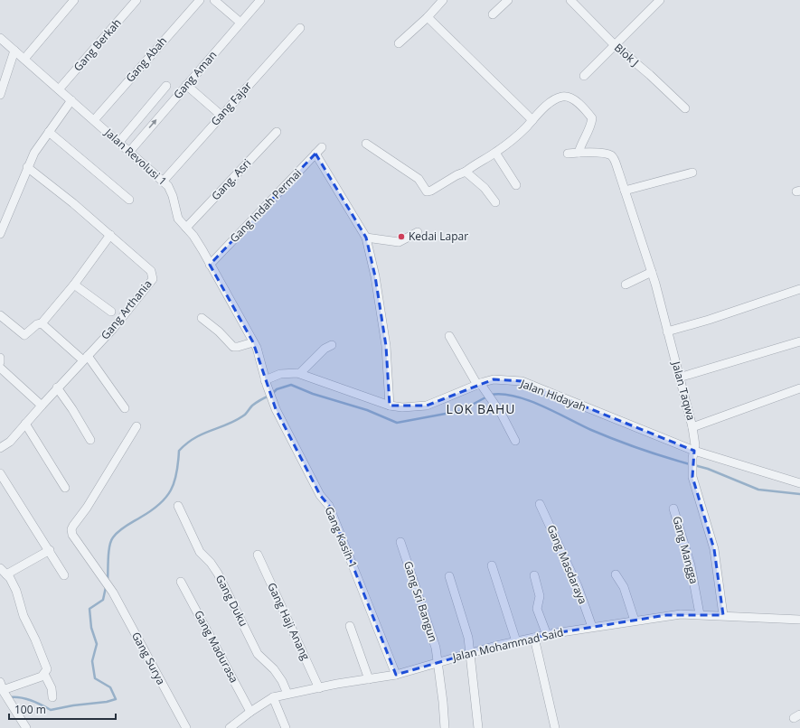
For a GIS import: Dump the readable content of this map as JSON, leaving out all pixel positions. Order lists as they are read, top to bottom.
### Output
{
  "streets": {
    "street": [
      "Gang Berkah",
      "Blok J",
      "Gang Abah",
      "Gang Aman",
      "Gang Fajar",
      "Jalan Revolusi 1",
      "Gang. Asri",
      "Gang Indah Permai",
      "Gang Arthania",
      "Jalan Taqwa",
      "Jalan Hidayah",
      "Gang Kasih 1",
      "Gang Mangga",
      "Gang Masdaraya",
      "Gang Duku",
      "Gang Sri Bangun",
      "Gang Haji Anang",
      "Jalan Mohammad Said",
      "Gang Madurasa",
      "Gang Surya"
    ]
  },
  "crossings": [
    ["Gang Berkah", "Jalan Revolusi 1"],
    ["Gang Abah", "Jalan Revolusi 1"],
    ["Gang Aman", "Jalan Revolusi 1"],
    ["Gang Fajar", "Jalan Revolusi 1"],
    ["Jalan Revolusi 1", "Gang. Asri"],
    ["Jalan Revolusi 1", "Gang Indah Permai"],
    ["Jalan Revolusi 1", "Jalan Hidayah"],
    ["Jalan Revolusi 1", "Gang Kasih 1"],
    ["Jalan Taqwa", "Jalan Hidayah"],
    ["Jalan Taqwa", "Jalan Mohammad Said"],
    ["Jalan Hidayah", "Gang Kasih 1"],
    ["Gang Kasih 1", "Jalan Mohammad Said"],
    ["Gang Mangga", "Jalan Mohammad Said"],
    ["Gang Masdaraya", "Jalan Mohammad Said"],
    ["Gang Duku", "Jalan Mohammad Said"],
    ["Gang Sri Bangun", "Jalan Mohammad Said"],
    ["Gang Haji Anang", "Jalan Mohammad Said"],
    ["Jalan Mohammad Said", "Gang Madurasa"]
  ],
  "districts": ["LOK BAHU"],
  "places": ["Kedai Lapar"],
  "scale_bar": "100 m"
}
